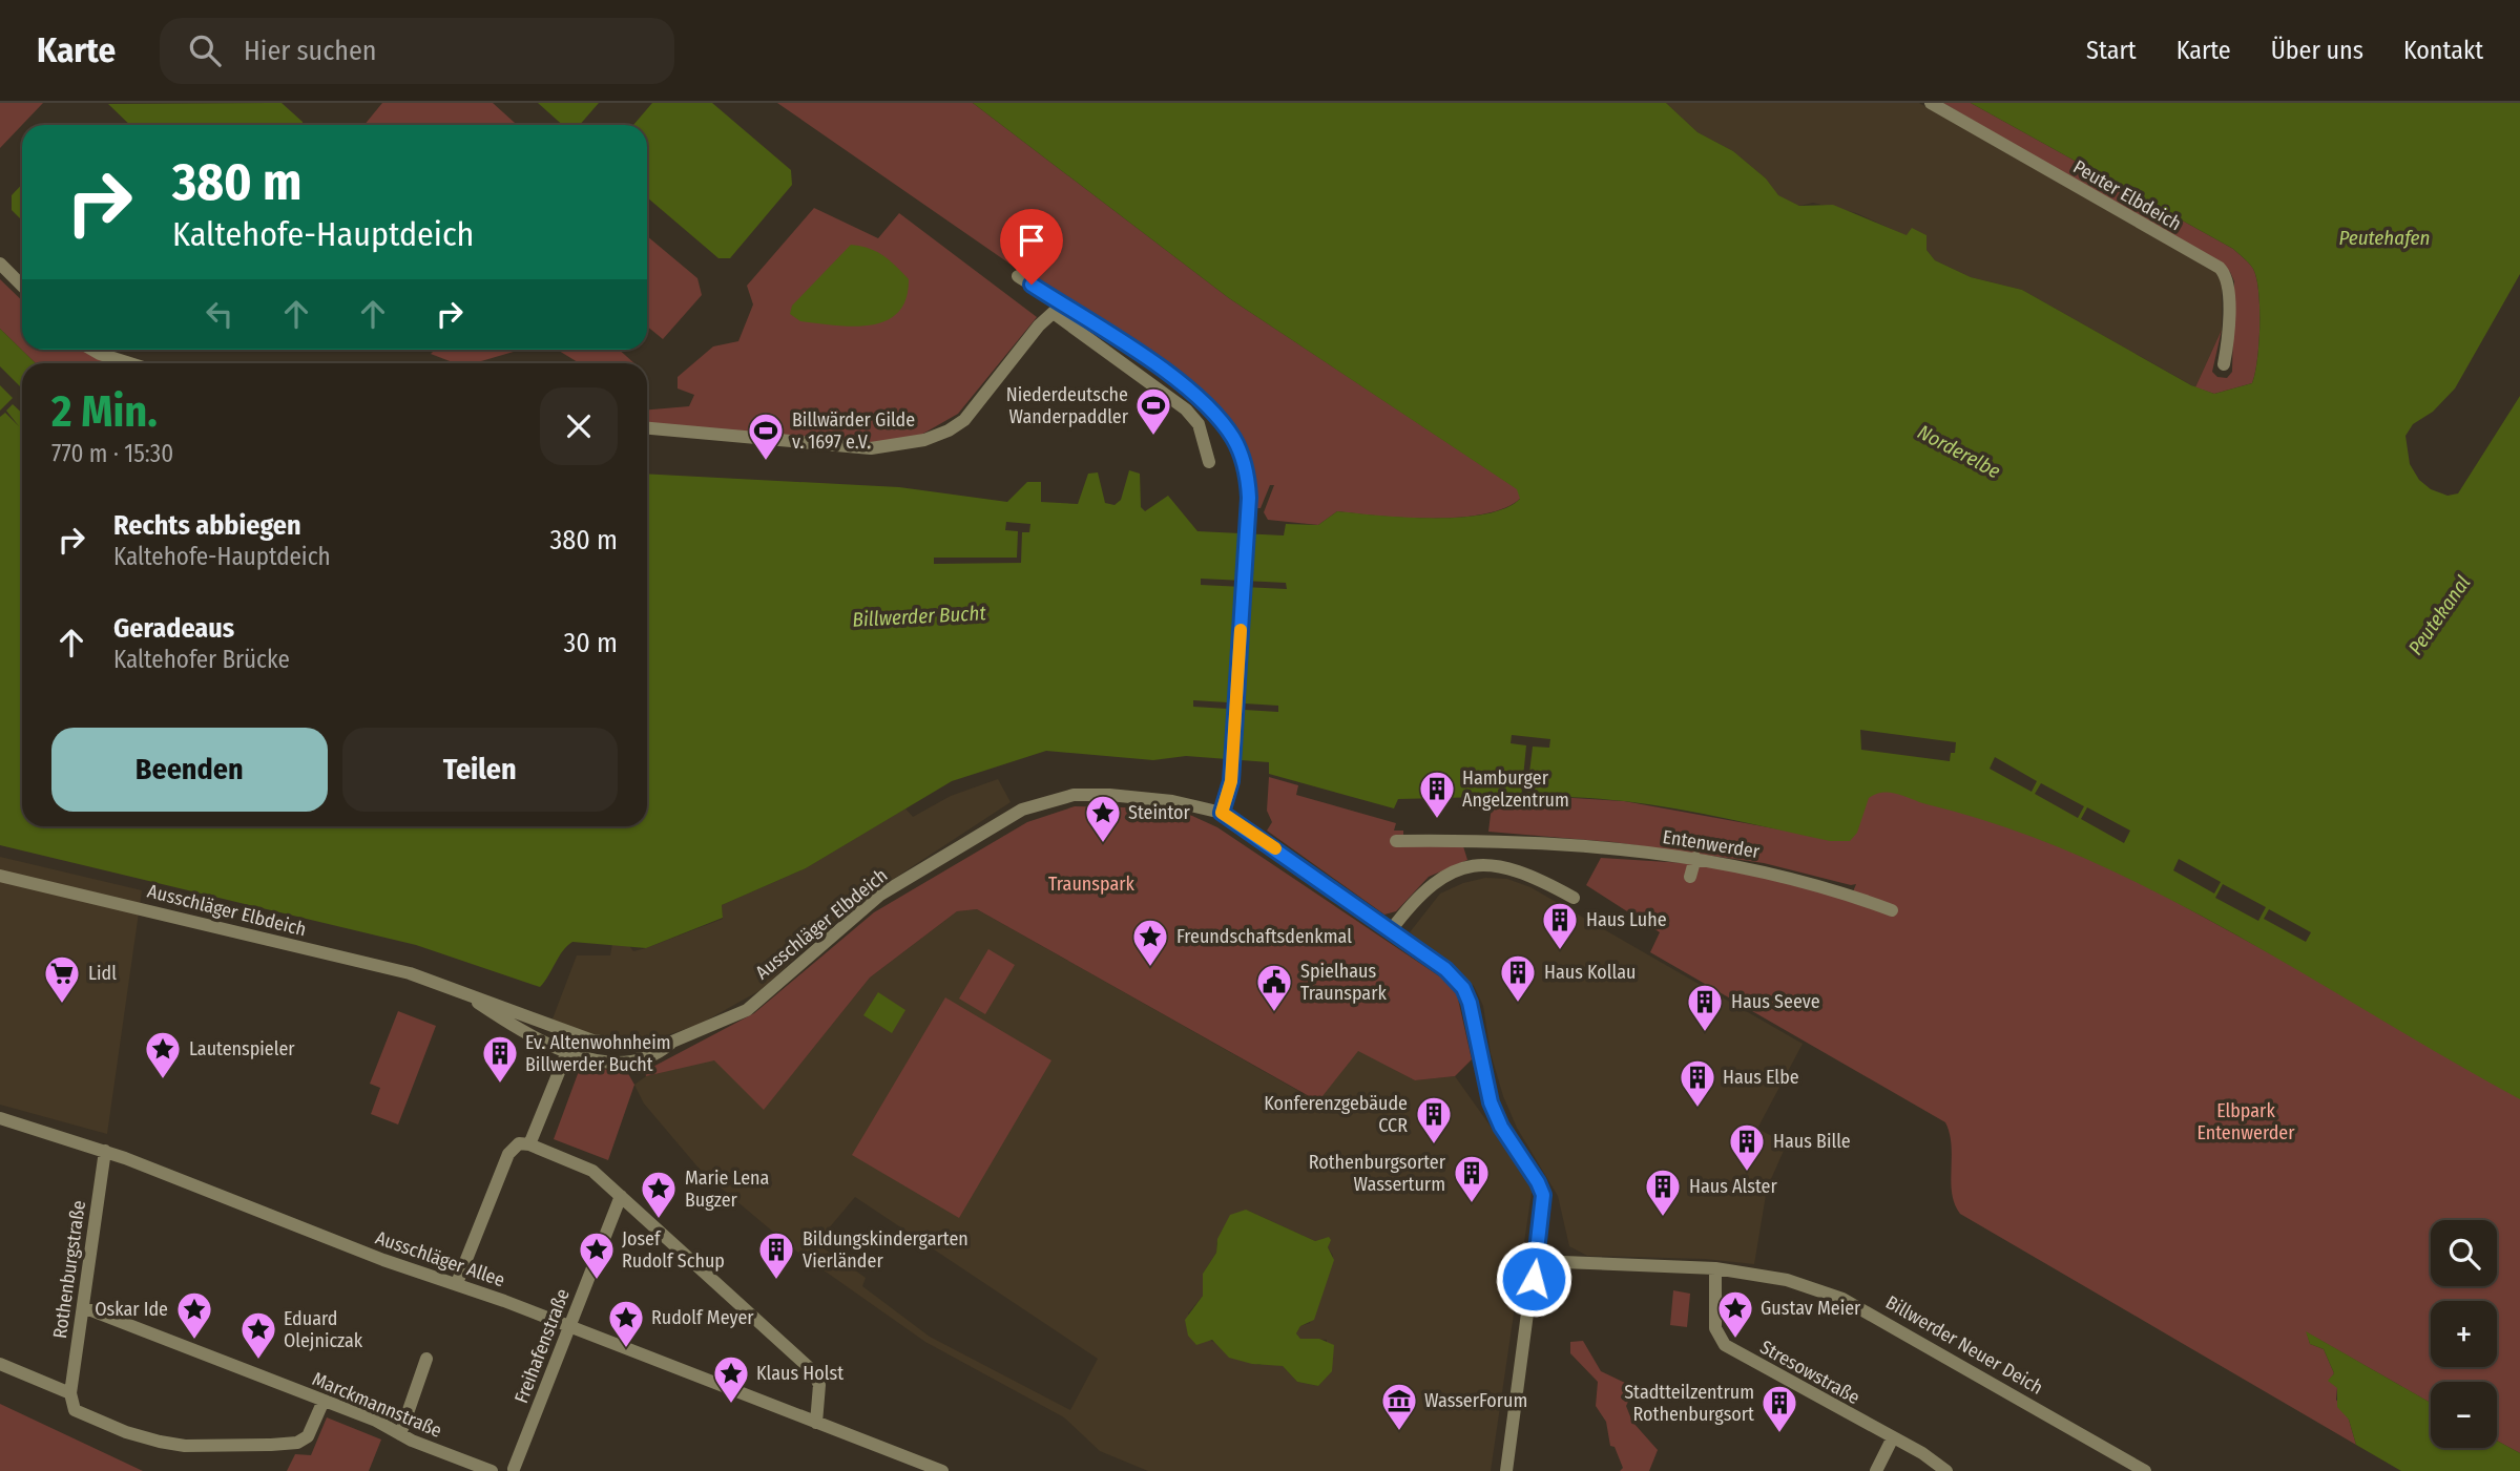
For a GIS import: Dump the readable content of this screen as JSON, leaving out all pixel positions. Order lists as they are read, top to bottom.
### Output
{
  "streets": {
    "street": [
      "Peuter Elbdeich",
      "Entenwerder",
      "Ausschläger Elbdeich",
      "Ausschläger Allee",
      "Rothenburgstraße",
      "Billwerder Neuer Deich",
      "Freihafenstraße",
      "Stresowstraße",
      "Marckmannstraße"
    ]
  },
  "crossings": [
    ["Ausschläger Elbdeich", "Billwerder Neuer Deich"],
    ["Ausschläger Allee", "Rothenburgstraße"],
    ["Ausschläger Allee", "Freihafenstraße"],
    ["Rothenburgstraße", "Marckmannstraße"],
    ["Billwerder Neuer Deich", "Stresowstraße"]
  ],
  "water": [
    "Peutehafen",
    "Norderelbe",
    "Peutekanal",
    "Billwerder Bucht"
  ],
  "parks": ["Traunspark", "Elbpark Entenwerder"],
  "places": {
    "sports": ["Niederdeutsche Wanderpaddler", "Billwärder Gilde v. 1697 e.V."],
    "building": [
      "Hamburger Angelzentrum",
      "Haus Luhe",
      "Haus Kollau",
      "Haus Seeve",
      "Ev. Altenwohnheim Billwerder Bucht",
      "Haus Elbe",
      "Konferenzgebäude CCR",
      "Haus Bille",
      "Rothenburgsorter Wasserturm",
      "Haus Alster",
      "Bildungskindergarten Vierländer",
      "Stadtteilzentrum Rothenburgsort"
    ],
    "place": [
      "Steintor",
      "Freundschaftsdenkmal",
      "Lautenspieler",
      "Marie Lena Bugzer",
      "Josef Rudolf Schup",
      "Gustav Meier",
      "Oskar Ide",
      "Rudolf Meyer",
      "Eduard Olejniczak",
      "Klaus Holst"
    ],
    "supermarket": ["Lidl"],
    "public building": ["Spielhaus Traunspark"],
    "museum": ["WasserForum"]
  },
  "page": {
    "header": "Karte",
    "search": "Hier suchen",
    "nav": [
      "Start",
      "Karte",
      "Über uns",
      "Kontakt"
    ],
    "turn": ["380 m", "Kaltehofe-Hauptdeich"],
    "heading": ["2 Min.", "770 m · 15:30"],
    "list": [
      {
        "name": "Rechts abbiegen",
        "note": "Kaltehofe-Hauptdeich",
        "value": "380 m"
      },
      {
        "name": "Geradeaus",
        "note": "Kaltehofer Brücke",
        "value": "30 m"
      }
    ],
    "buttons": ["Beenden", "Teilen"],
    "map_buttons": ["+", "−"]
  }
}
